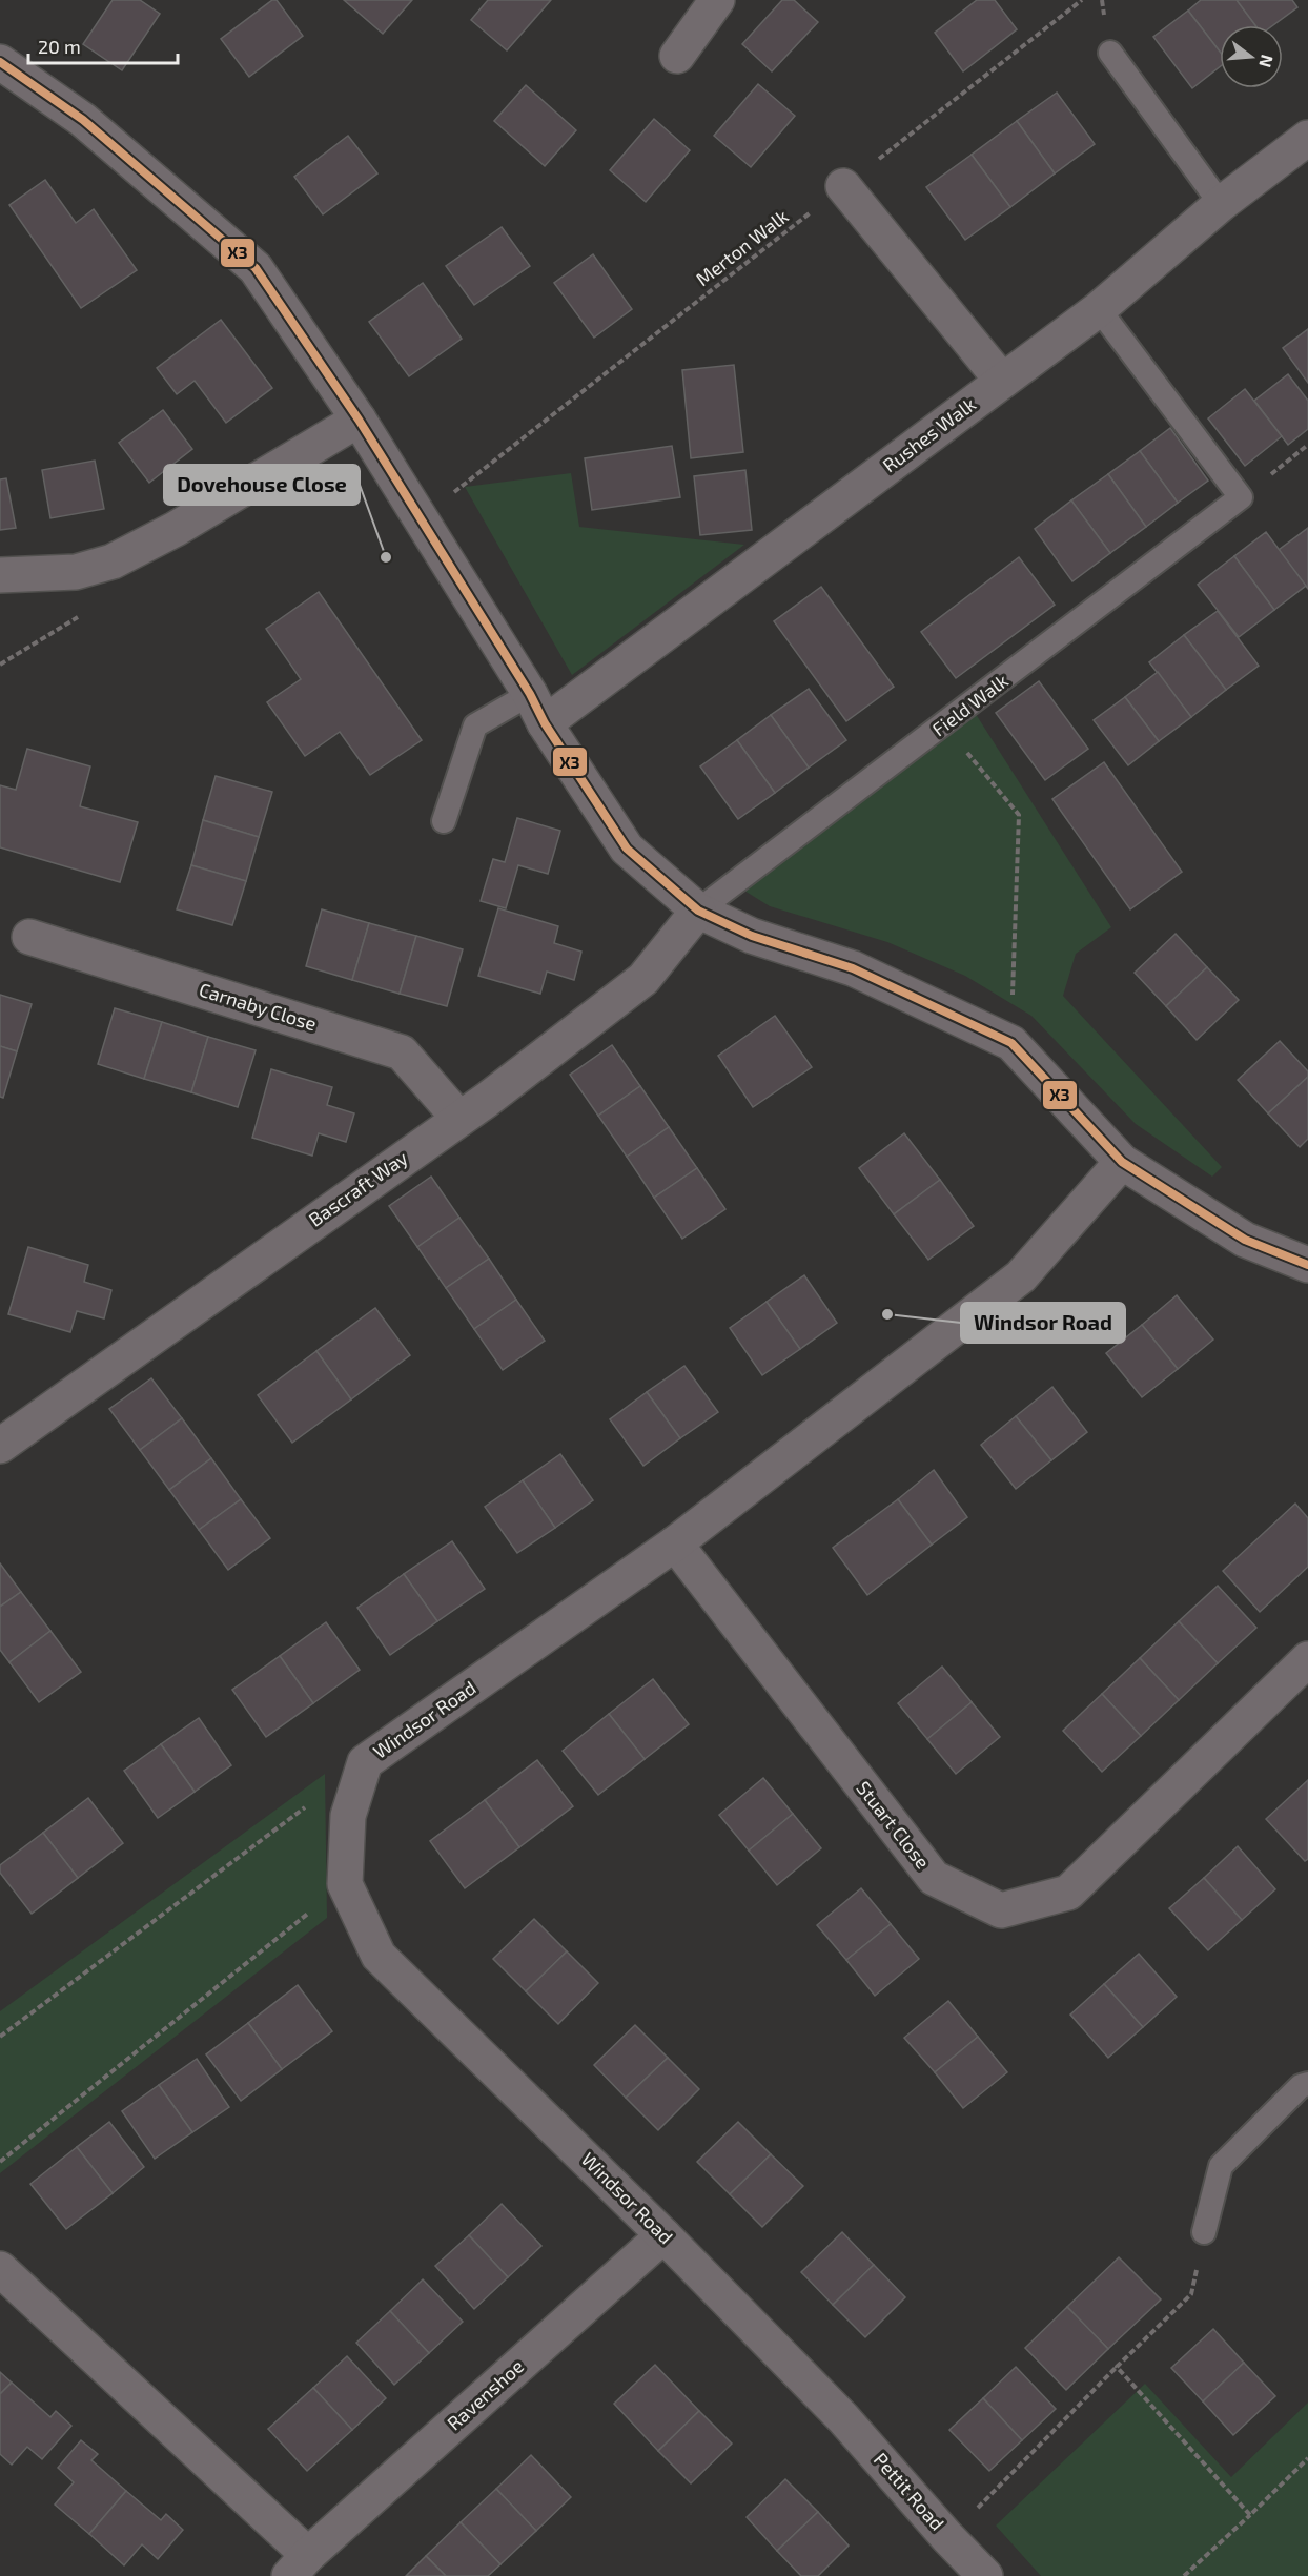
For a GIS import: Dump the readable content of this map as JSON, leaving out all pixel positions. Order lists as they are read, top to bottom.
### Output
{
  "streets": {
    "street": [
      "Rushes Walk",
      "Carnaby Close",
      "Bascraft Way",
      "Windsor Road",
      "Stuart Close",
      "Ravenshoe",
      "Pettit Road"
    ],
    "lane": ["Field Walk"],
    "path": ["Merton Walk"]
  },
  "crossings": [
    ["Field Walk", "Bascraft Way"],
    ["Carnaby Close", "Bascraft Way"],
    ["Windsor Road", "Stuart Close"],
    ["Windsor Road", "Ravenshoe"],
    ["Windsor Road", "Pettit Road"]
  ],
  "places": ["Dovehouse Close", "Windsor Road"],
  "lines": ["transit line X3"],
  "scale_bar": "20 m",
  "north": "right"
}
